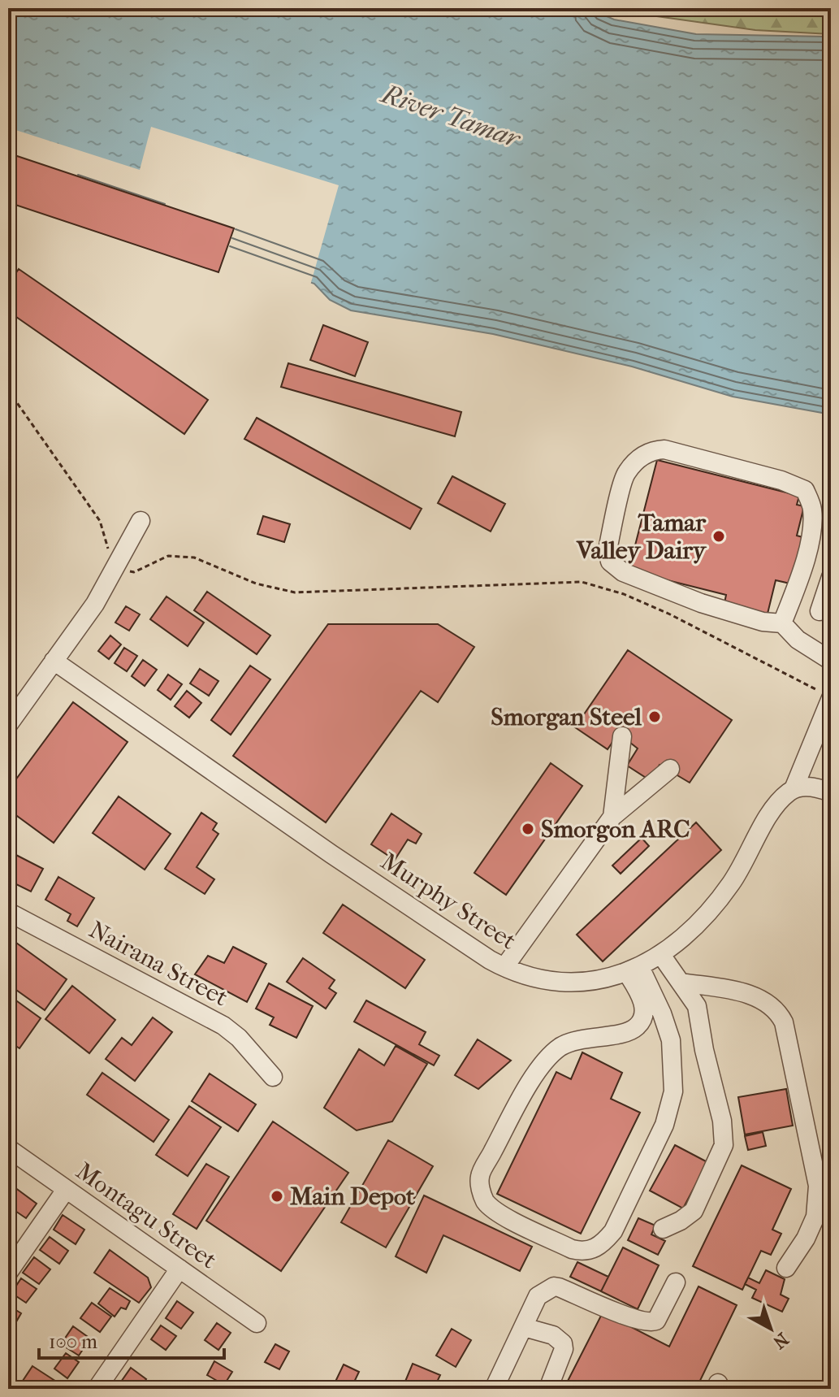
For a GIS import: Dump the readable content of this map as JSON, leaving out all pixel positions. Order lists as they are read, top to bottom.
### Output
{
  "streets": {
    "street": ["Murphy Street", "Nairana Street", "Montagu Street"]
  },
  "water": ["River Tamar"],
  "places": [
    "Tamar Valley Dairy",
    "Smorgan Steel",
    "Smorgon ARC",
    "Main Depot"
  ],
  "scale_bar": "100 m",
  "north": "bottom right"
}
